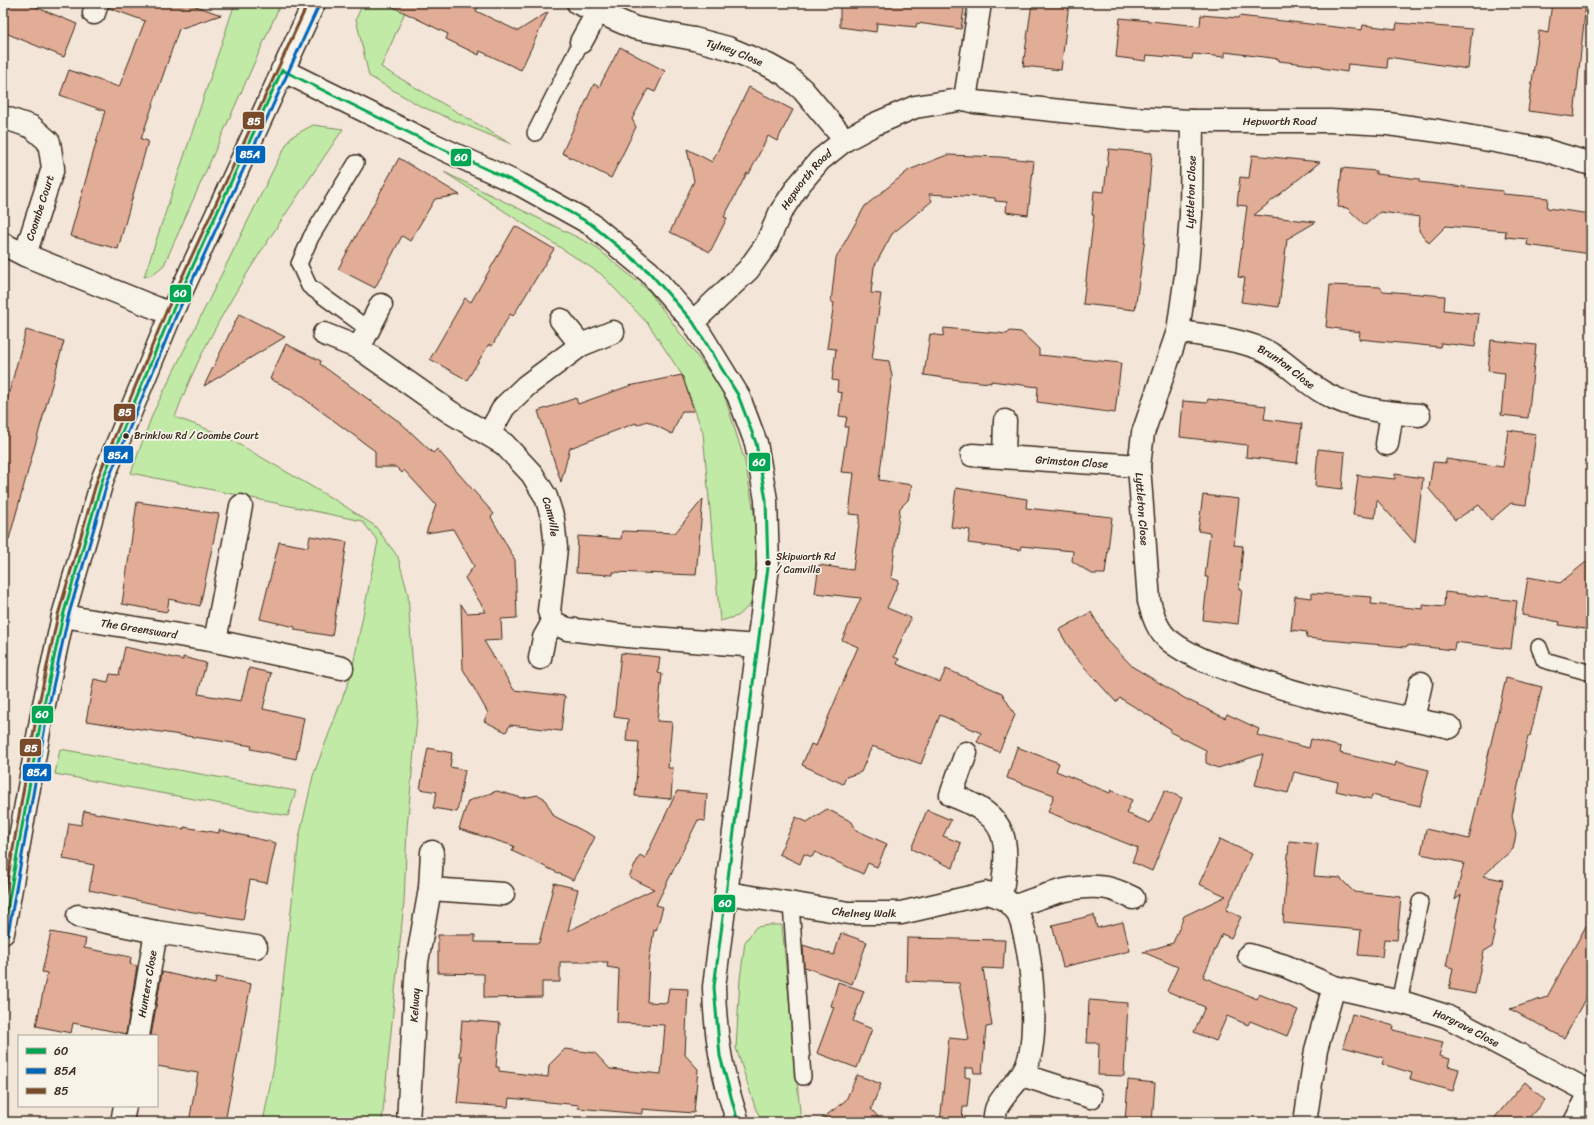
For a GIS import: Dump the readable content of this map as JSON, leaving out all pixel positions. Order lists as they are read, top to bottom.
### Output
{
  "streets": {
    "street": [
      "Tylney Close",
      "Hepworth Road",
      "Lyttleton Close",
      "Coombe Court",
      "Brunton Close",
      "Grimston Close",
      "Camville",
      "The Greensward",
      "Chelney Walk",
      "Hunters Close",
      "Kelway",
      "Hargrave Close"
    ]
  },
  "crossings": [
    ["Tylney Close", "Hepworth Road"],
    ["Hepworth Road", "Lyttleton Close"],
    ["Lyttleton Close", "Brunton Close"],
    ["Lyttleton Close", "Grimston Close"]
  ],
  "places": ["Brinklow Rd / Coombe Court", "Skipworth Rd / Camville"],
  "lines": ["transit line 85", "transit line 85A", "transit line 60"],
  "legend": ["60", "85A", "85"]
}
